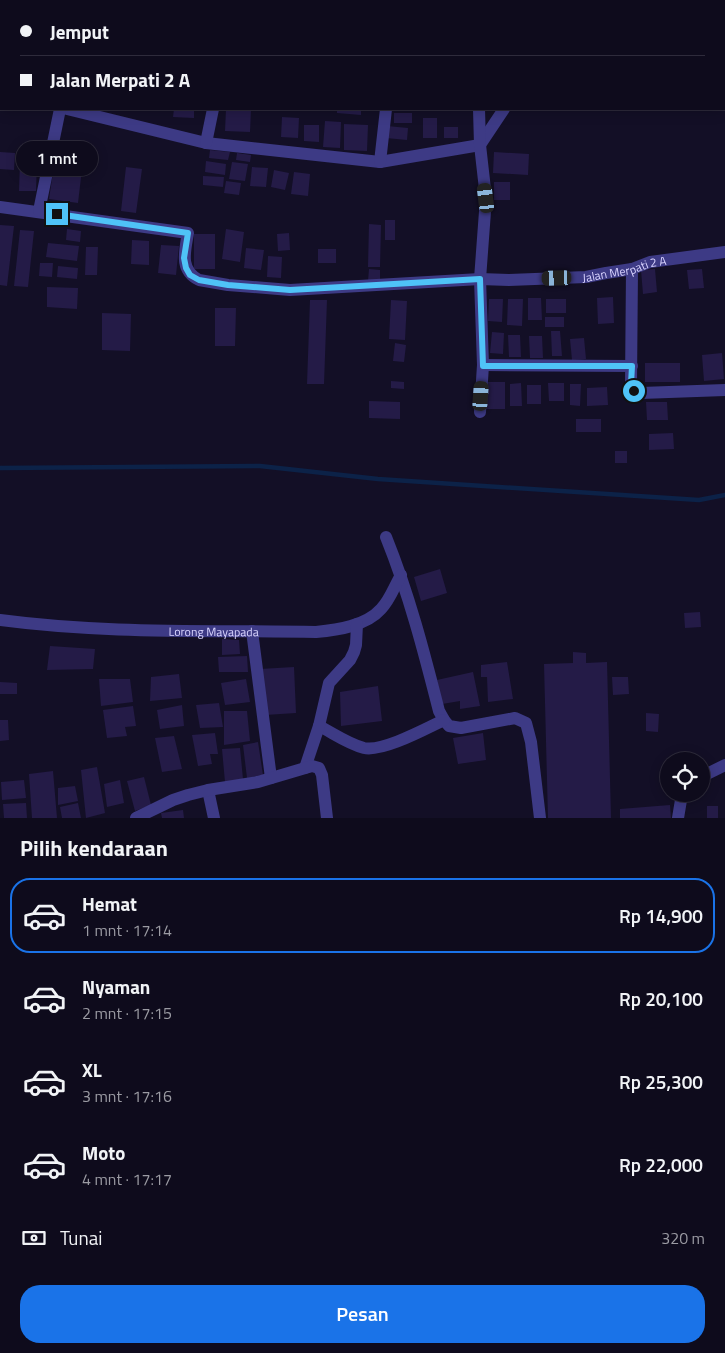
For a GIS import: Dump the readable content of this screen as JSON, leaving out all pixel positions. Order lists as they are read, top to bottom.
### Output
{
  "streets": {
    "street": ["Jalan Merpati 2 A", "Lorong Mayapada"]
  },
  "page": {
    "banner": ["Jemput", "Jalan Merpati 2 A"],
    "bubble": "1 mnt",
    "heading": "Pilih kendaraan",
    "list": [
      {
        "name": "Hemat",
        "note": "1 mnt · 17:14",
        "value": "Rp 14,900"
      },
      {
        "name": "Nyaman",
        "note": "2 mnt · 17:15",
        "value": "Rp 20,100"
      },
      {
        "name": "XL",
        "note": "3 mnt · 17:16",
        "value": "Rp 25,300"
      },
      {
        "name": "Moto",
        "note": "4 mnt · 17:17",
        "value": "Rp 22,000"
      }
    ],
    "pay": ["Tunai", "320 m"],
    "buttons": "Pesan"
  }
}
